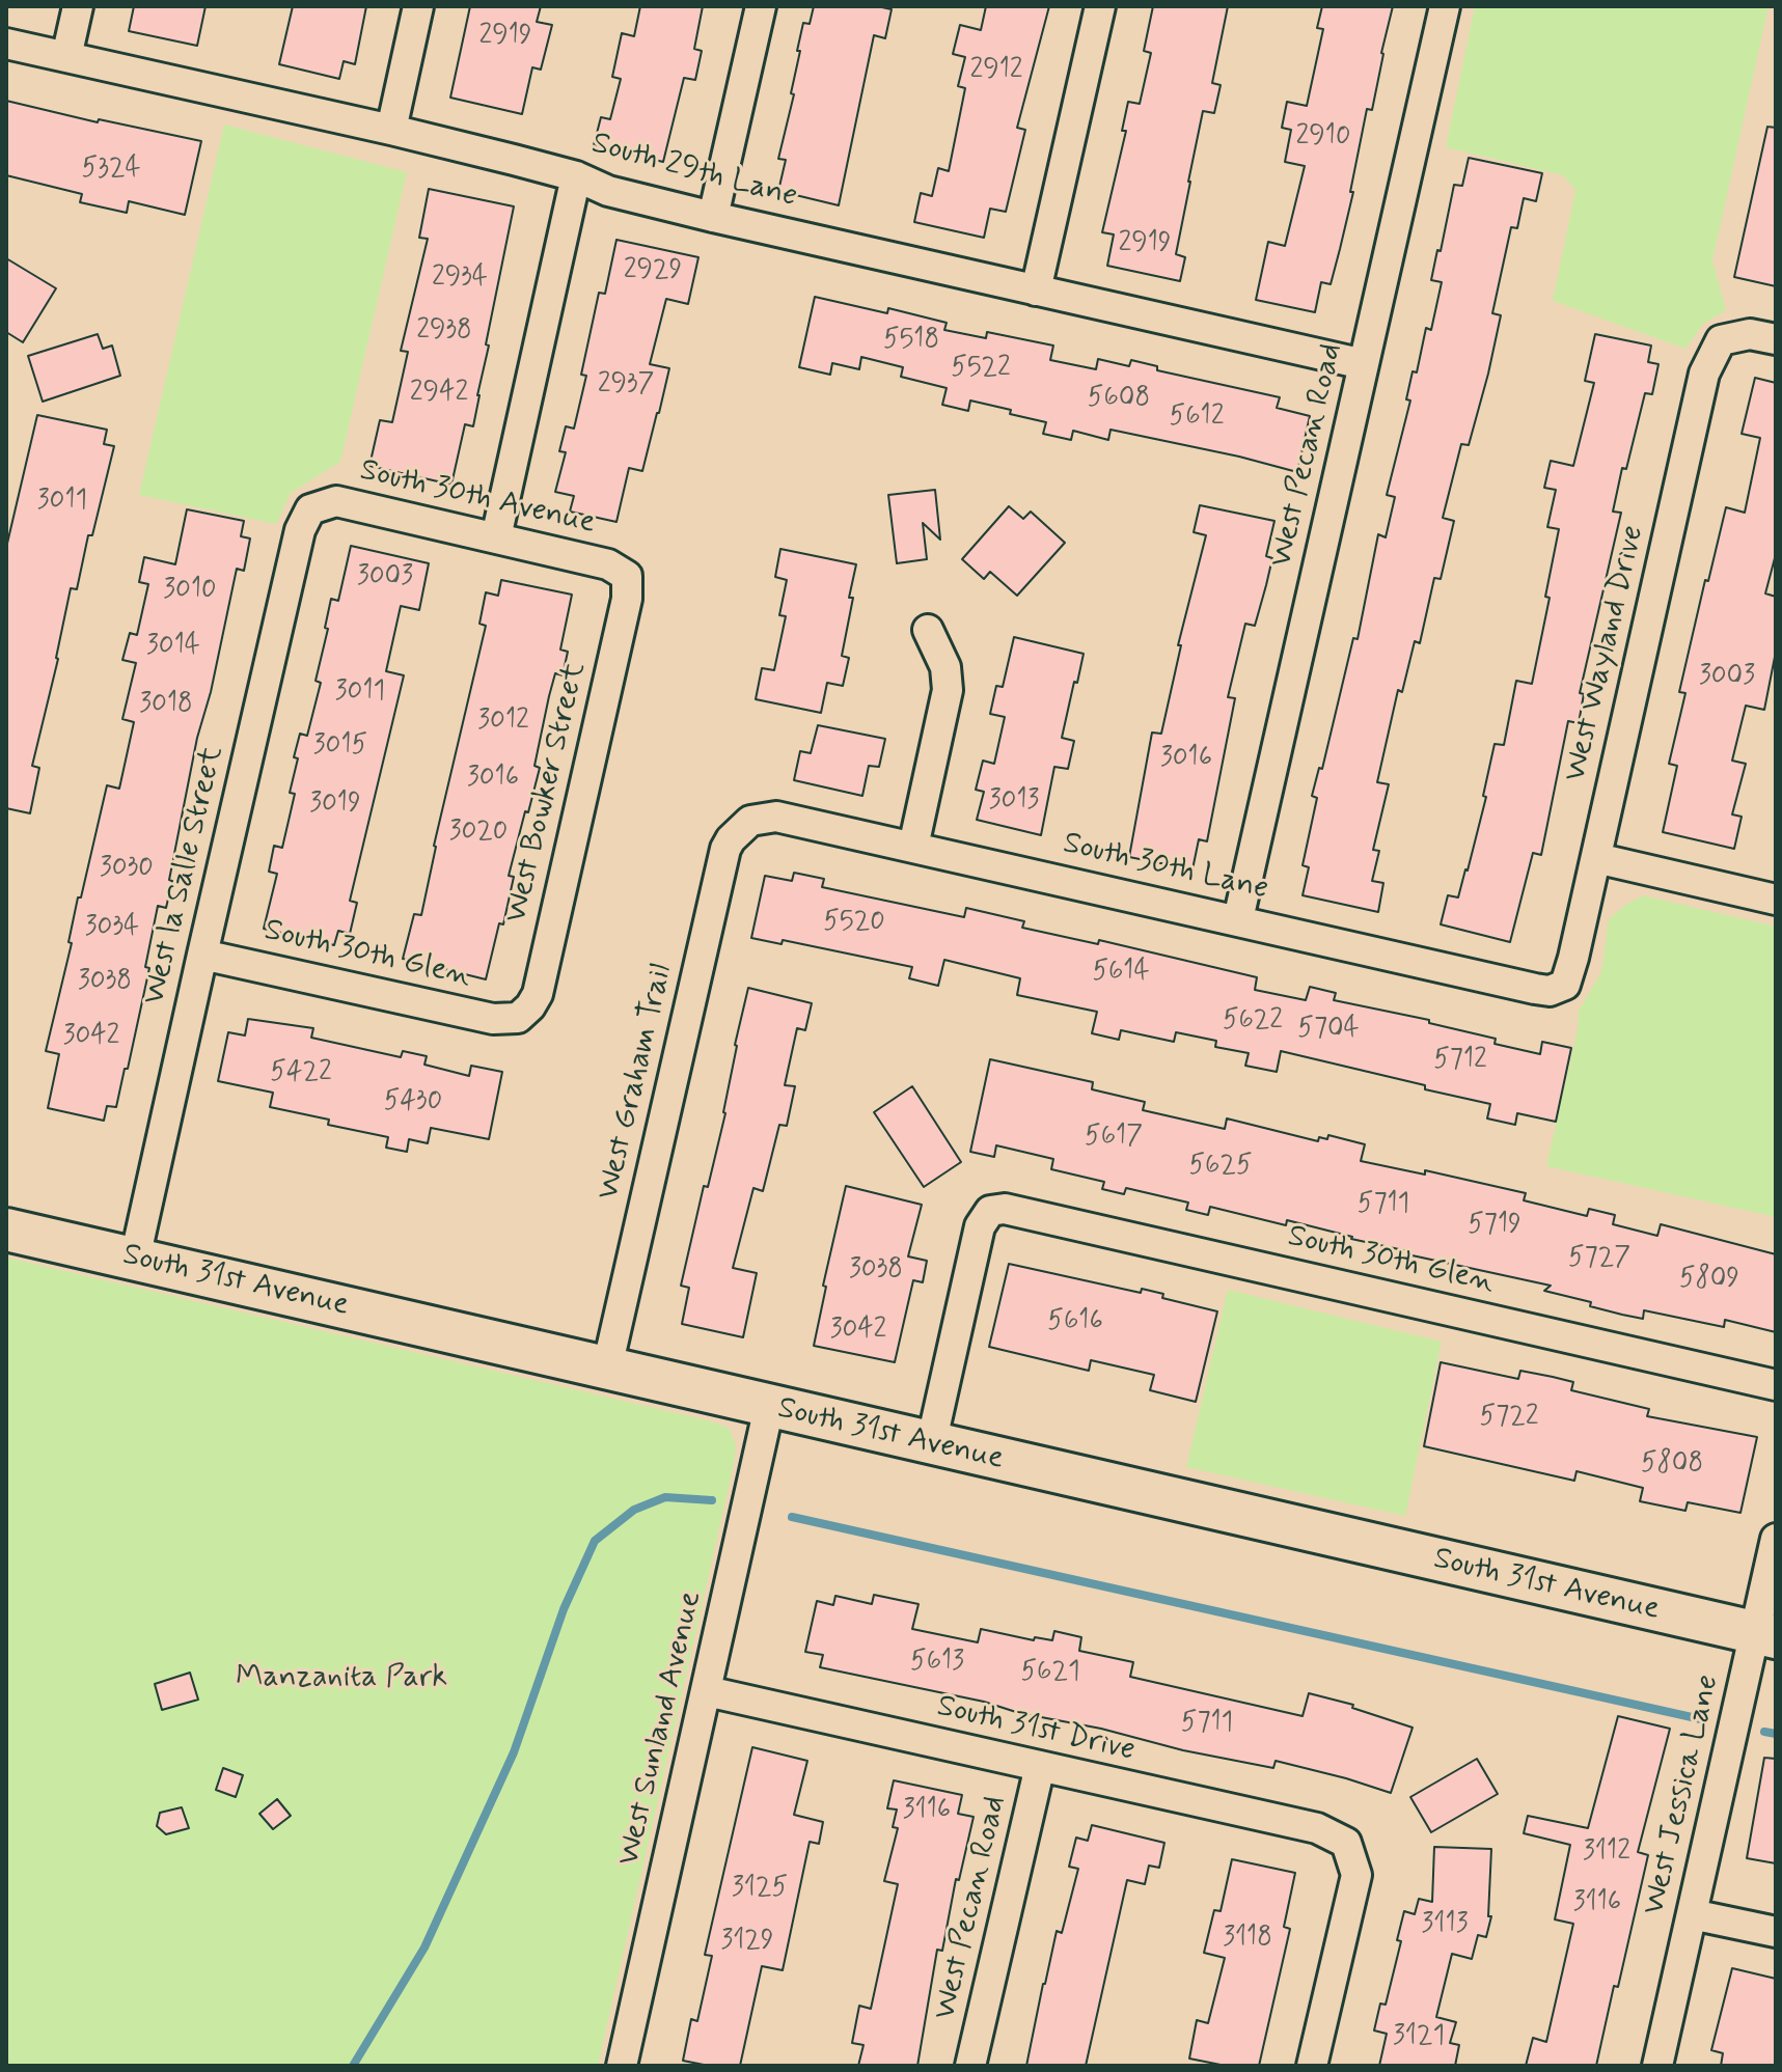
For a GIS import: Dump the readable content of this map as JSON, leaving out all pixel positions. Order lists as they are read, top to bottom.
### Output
{
  "streets": {
    "street": [
      "South 29th Lane",
      "West Pecan Road",
      "South 30th Avenue",
      "West Wayland Drive",
      "West Bowker Street",
      "South 30th Lane",
      "West la Salle Street",
      "South 30th Glen",
      "West Graham Trail",
      "South 31st Avenue",
      "West Sunland Avenue",
      "South 31st Drive",
      "West Jessica Lane"
    ]
  },
  "crossings": [
    ["South 29th Lane", "West Pecan Road"],
    ["West Pecan Road", "South 30th Lane"],
    ["West Pecan Road", "South 31st Drive"],
    ["South 30th Avenue", "West Bowker Street"],
    ["South 30th Avenue", "West la Salle Street"],
    ["West Wayland Drive", "South 30th Lane"],
    ["West Bowker Street", "South 30th Glen"],
    ["South 30th Lane", "West Graham Trail"],
    ["West la Salle Street", "South 30th Glen"],
    ["West la Salle Street", "South 31st Avenue"],
    ["South 30th Glen", "South 31st Avenue"],
    ["West Graham Trail", "South 31st Avenue"],
    ["South 31st Avenue", "West Sunland Avenue"],
    ["South 31st Avenue", "West Jessica Lane"],
    ["West Sunland Avenue", "South 31st Drive"]
  ],
  "parks": ["Manzanita Park"],
  "house_numbers": [
    "2919",
    "2912",
    "2910",
    "5324",
    "2919",
    "2929",
    "2934",
    "2938",
    "5518",
    "5522",
    "2937",
    "2942",
    "5608",
    "5612",
    "3011",
    "3003",
    "3010",
    "3014",
    "3003",
    "3011",
    "3018",
    "3012",
    "3015",
    "3016",
    "3016",
    "3013",
    "3019",
    "3020",
    "3030",
    "5520",
    "3034",
    "5614",
    "3038",
    "5622",
    "5704",
    "3042",
    "5712",
    "5422",
    "5430",
    "5617",
    "5625",
    "5711",
    "5719",
    "5727",
    "3038",
    "5809",
    "5616",
    "3042",
    "5722",
    "5808",
    "5613",
    "5621",
    "5711",
    "3116",
    "3112",
    "3125",
    "3116",
    "3113",
    "3118",
    "3129",
    "3121"
  ]
}
